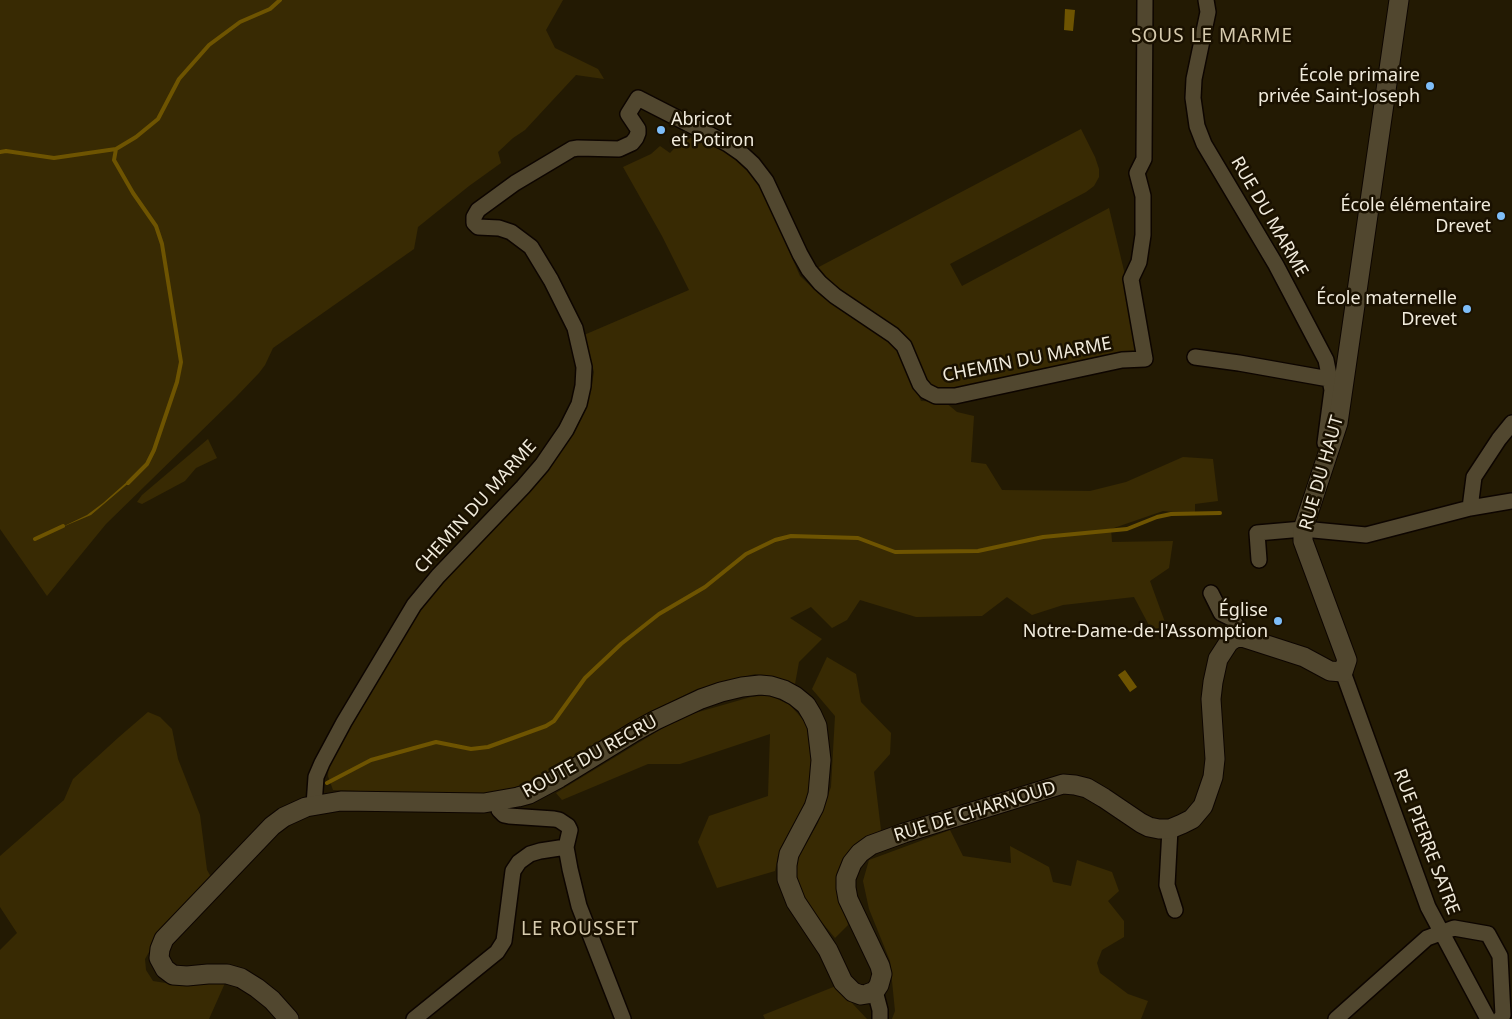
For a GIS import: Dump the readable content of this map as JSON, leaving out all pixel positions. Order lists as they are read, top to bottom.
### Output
{
  "streets": {
    "street": [
      "RUE DU MARME",
      "CHEMIN DU MARME",
      "RUE DU HAUT",
      "ROUTE DU RECRU",
      "RUE DE CHARNOUD",
      "RUE PIERRE SATRE"
    ]
  },
  "crossings": [
    ["RUE DU MARME", "RUE DU HAUT"],
    ["CHEMIN DU MARME", "ROUTE DU RECRU"],
    ["RUE DU HAUT", "RUE PIERRE SATRE"],
    ["ROUTE DU RECRU", "RUE DE CHARNOUD"]
  ],
  "districts": ["SOUS LE MARME", "LE ROUSSET"],
  "places": [
    "École primaire privée Saint-Joseph",
    "Abricot et Potiron",
    "École élémentaire Drevet",
    "École maternelle Drevet",
    "Église Notre-Dame-de-l'Assomption"
  ]
}
